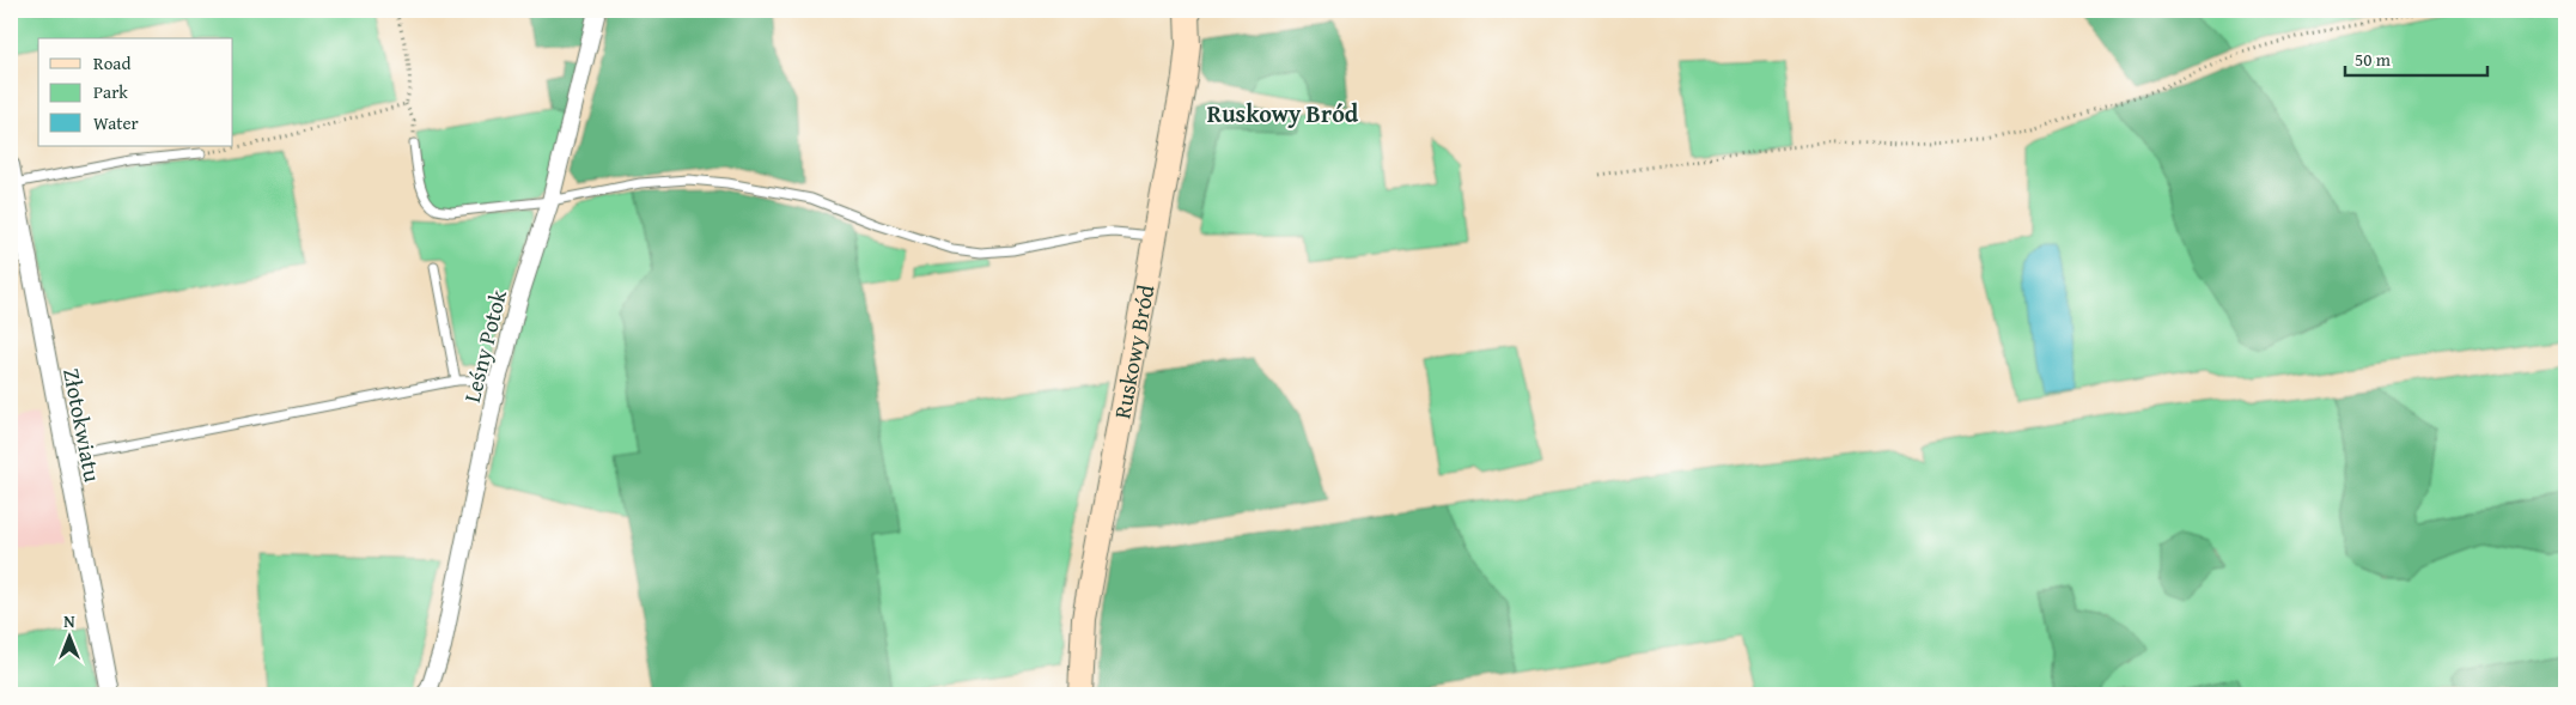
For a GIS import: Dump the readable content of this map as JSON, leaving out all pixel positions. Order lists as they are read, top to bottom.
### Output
{
  "streets": {
    "street": ["Leśny Potok", "Ruskowy Bród", "Złotokwiatu"]
  },
  "districts": ["Ruskowy Bród"],
  "legend": ["Road", "Park", "Water"],
  "scale_bar": "50 m",
  "north": "top"
}
